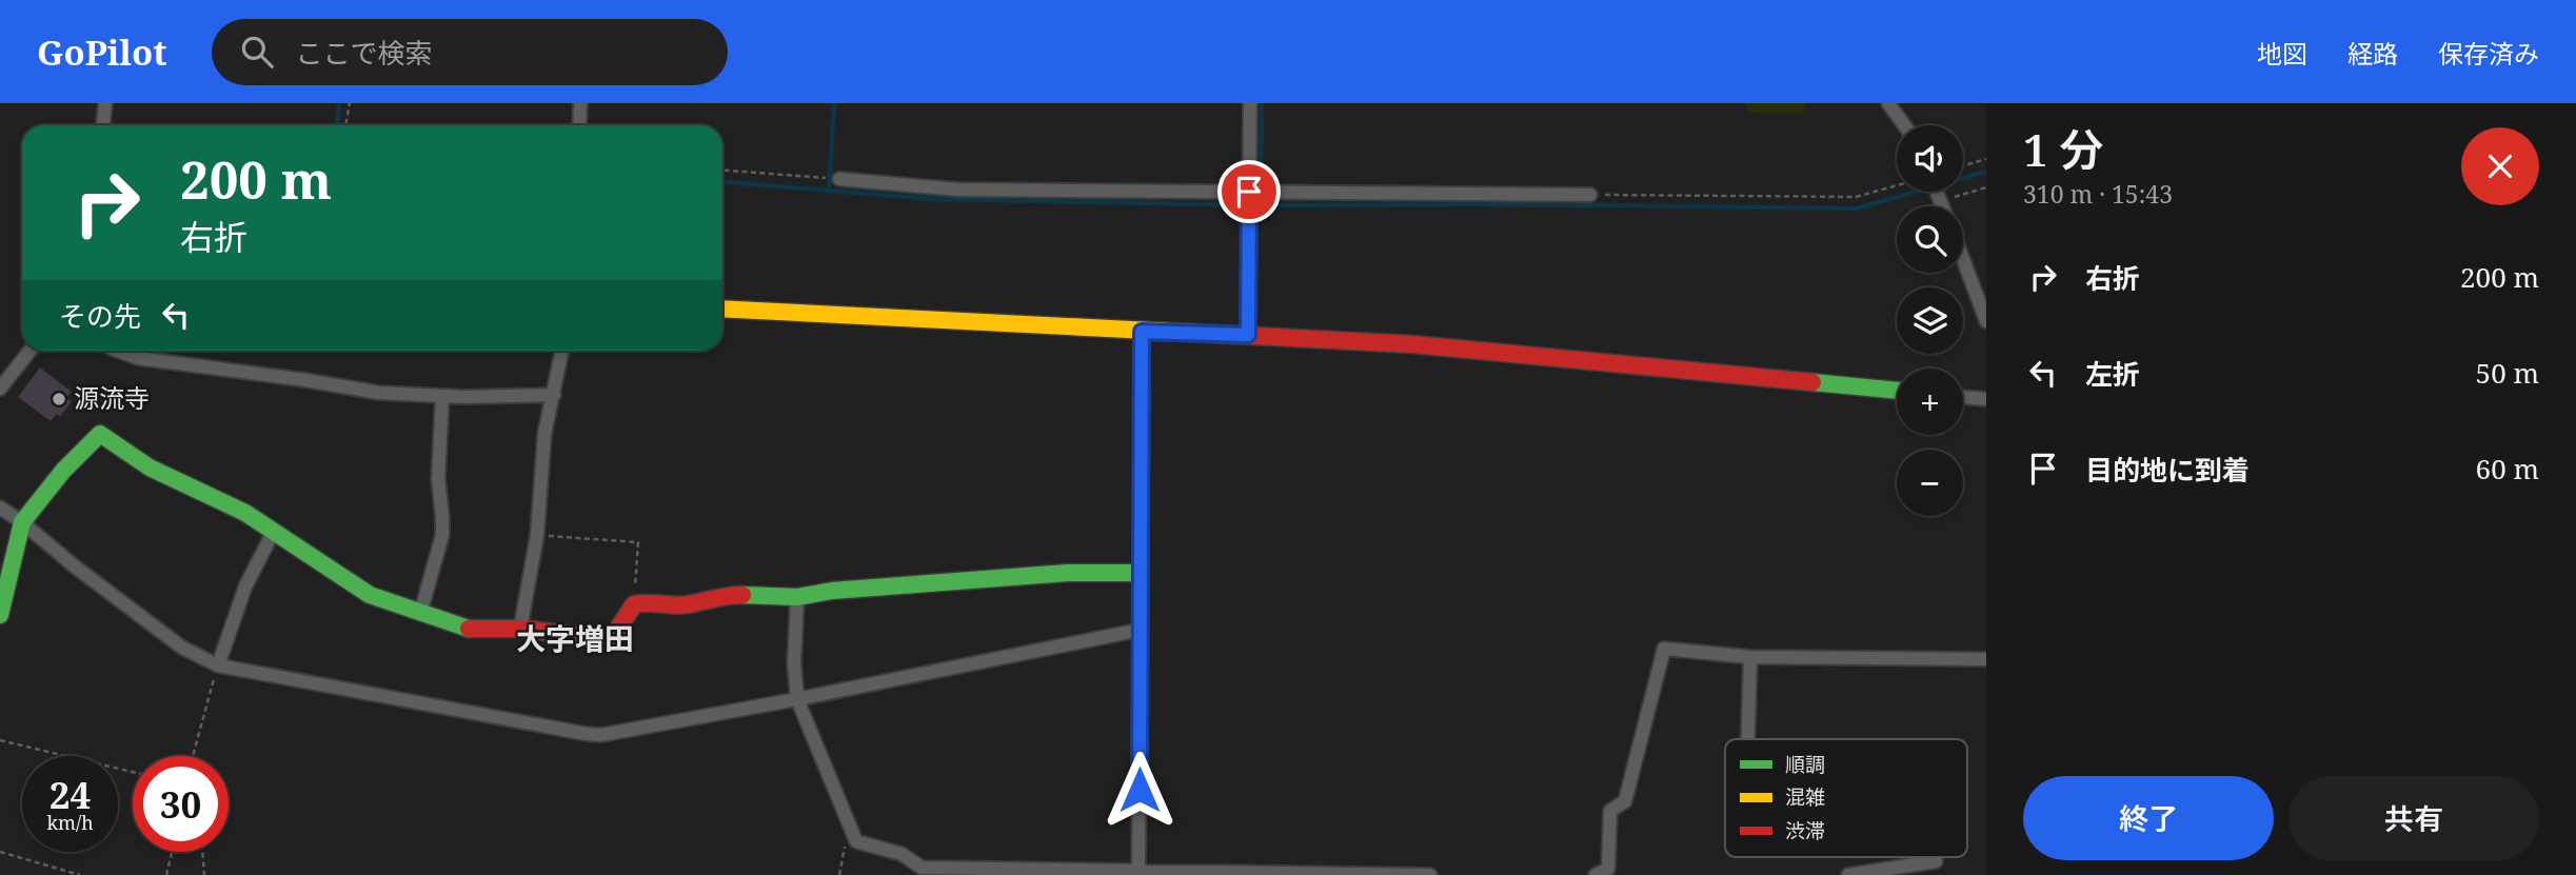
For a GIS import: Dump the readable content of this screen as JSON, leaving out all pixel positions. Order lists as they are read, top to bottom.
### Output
{
  "districts": ["大字増田"],
  "places": ["源流寺"],
  "legend": ["順調", "混雑", "渋滞"],
  "page": {
    "header": "GoPilot",
    "search": "ここで検索",
    "nav": ["地図", "経路", "保存済み"],
    "heading": ["1 分", "310 m · 15:43"],
    "map_buttons": ["+", "−"],
    "turn": ["200 m", "右折"],
    "list": [
      {
        "name": "右折",
        "value": "200 m"
      },
      {
        "name": "左折",
        "value": "50 m"
      },
      {
        "name": "目的地に到着",
        "value": "60 m"
      }
    ],
    "then": "その先",
    "speed": "24 km/h",
    "limit": "30",
    "buttons": ["終了", "共有"]
  }
}
